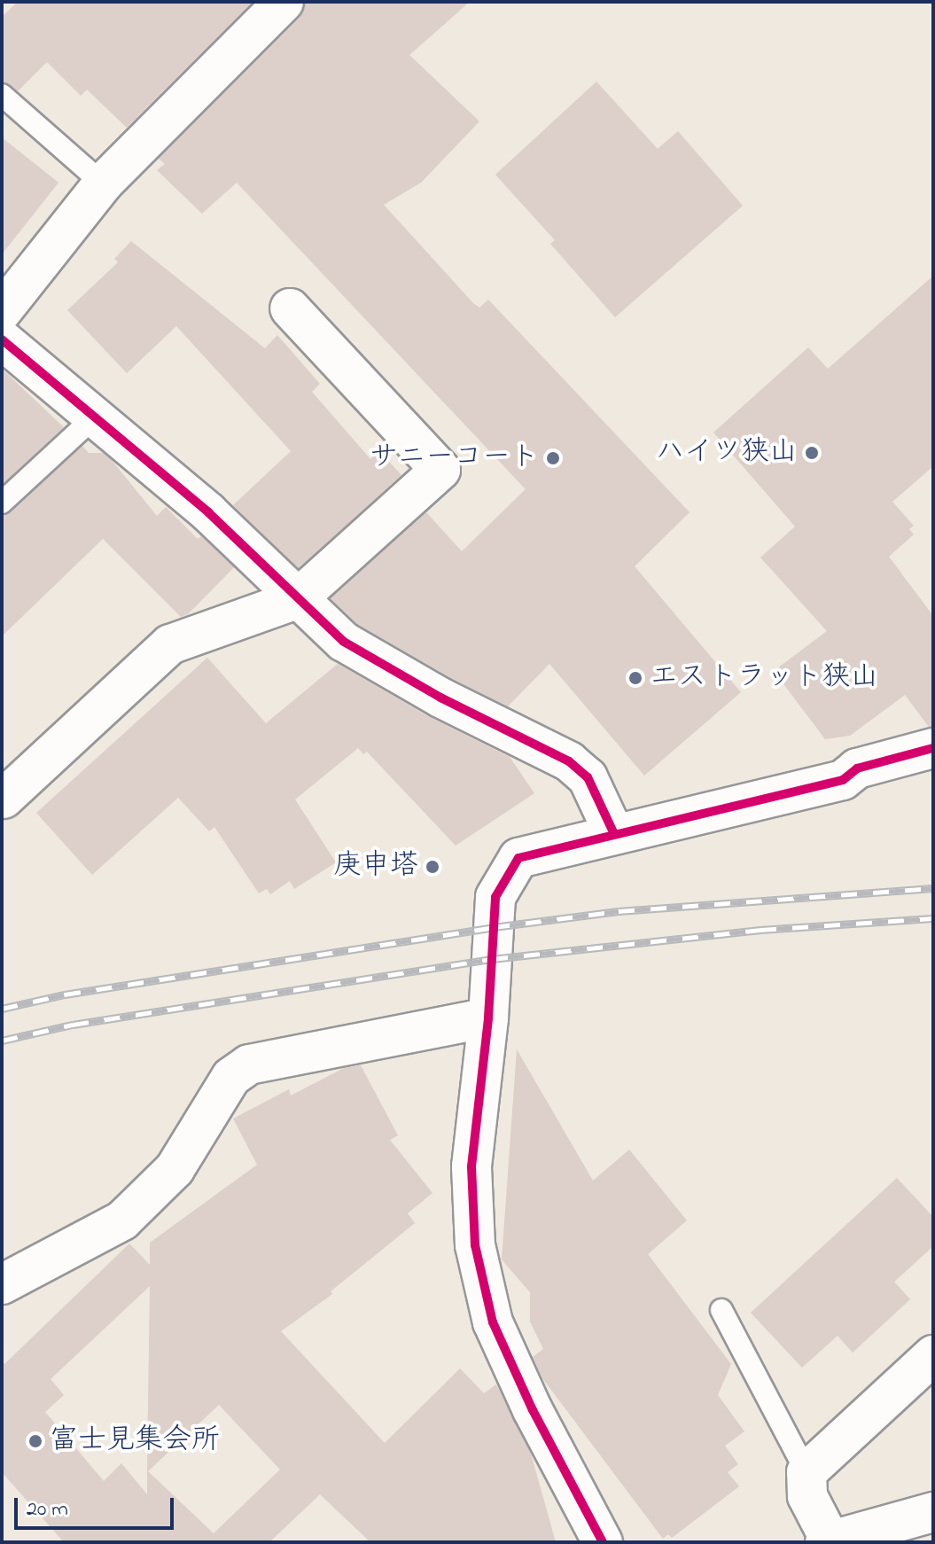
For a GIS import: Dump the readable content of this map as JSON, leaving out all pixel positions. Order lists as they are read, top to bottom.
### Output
{
  "places": [
    "ハイツ狭山",
    "サニーコート",
    "エストラット狭山",
    "庚申塔",
    "富士見集会所"
  ],
  "scale_bar": "20 m"
}
